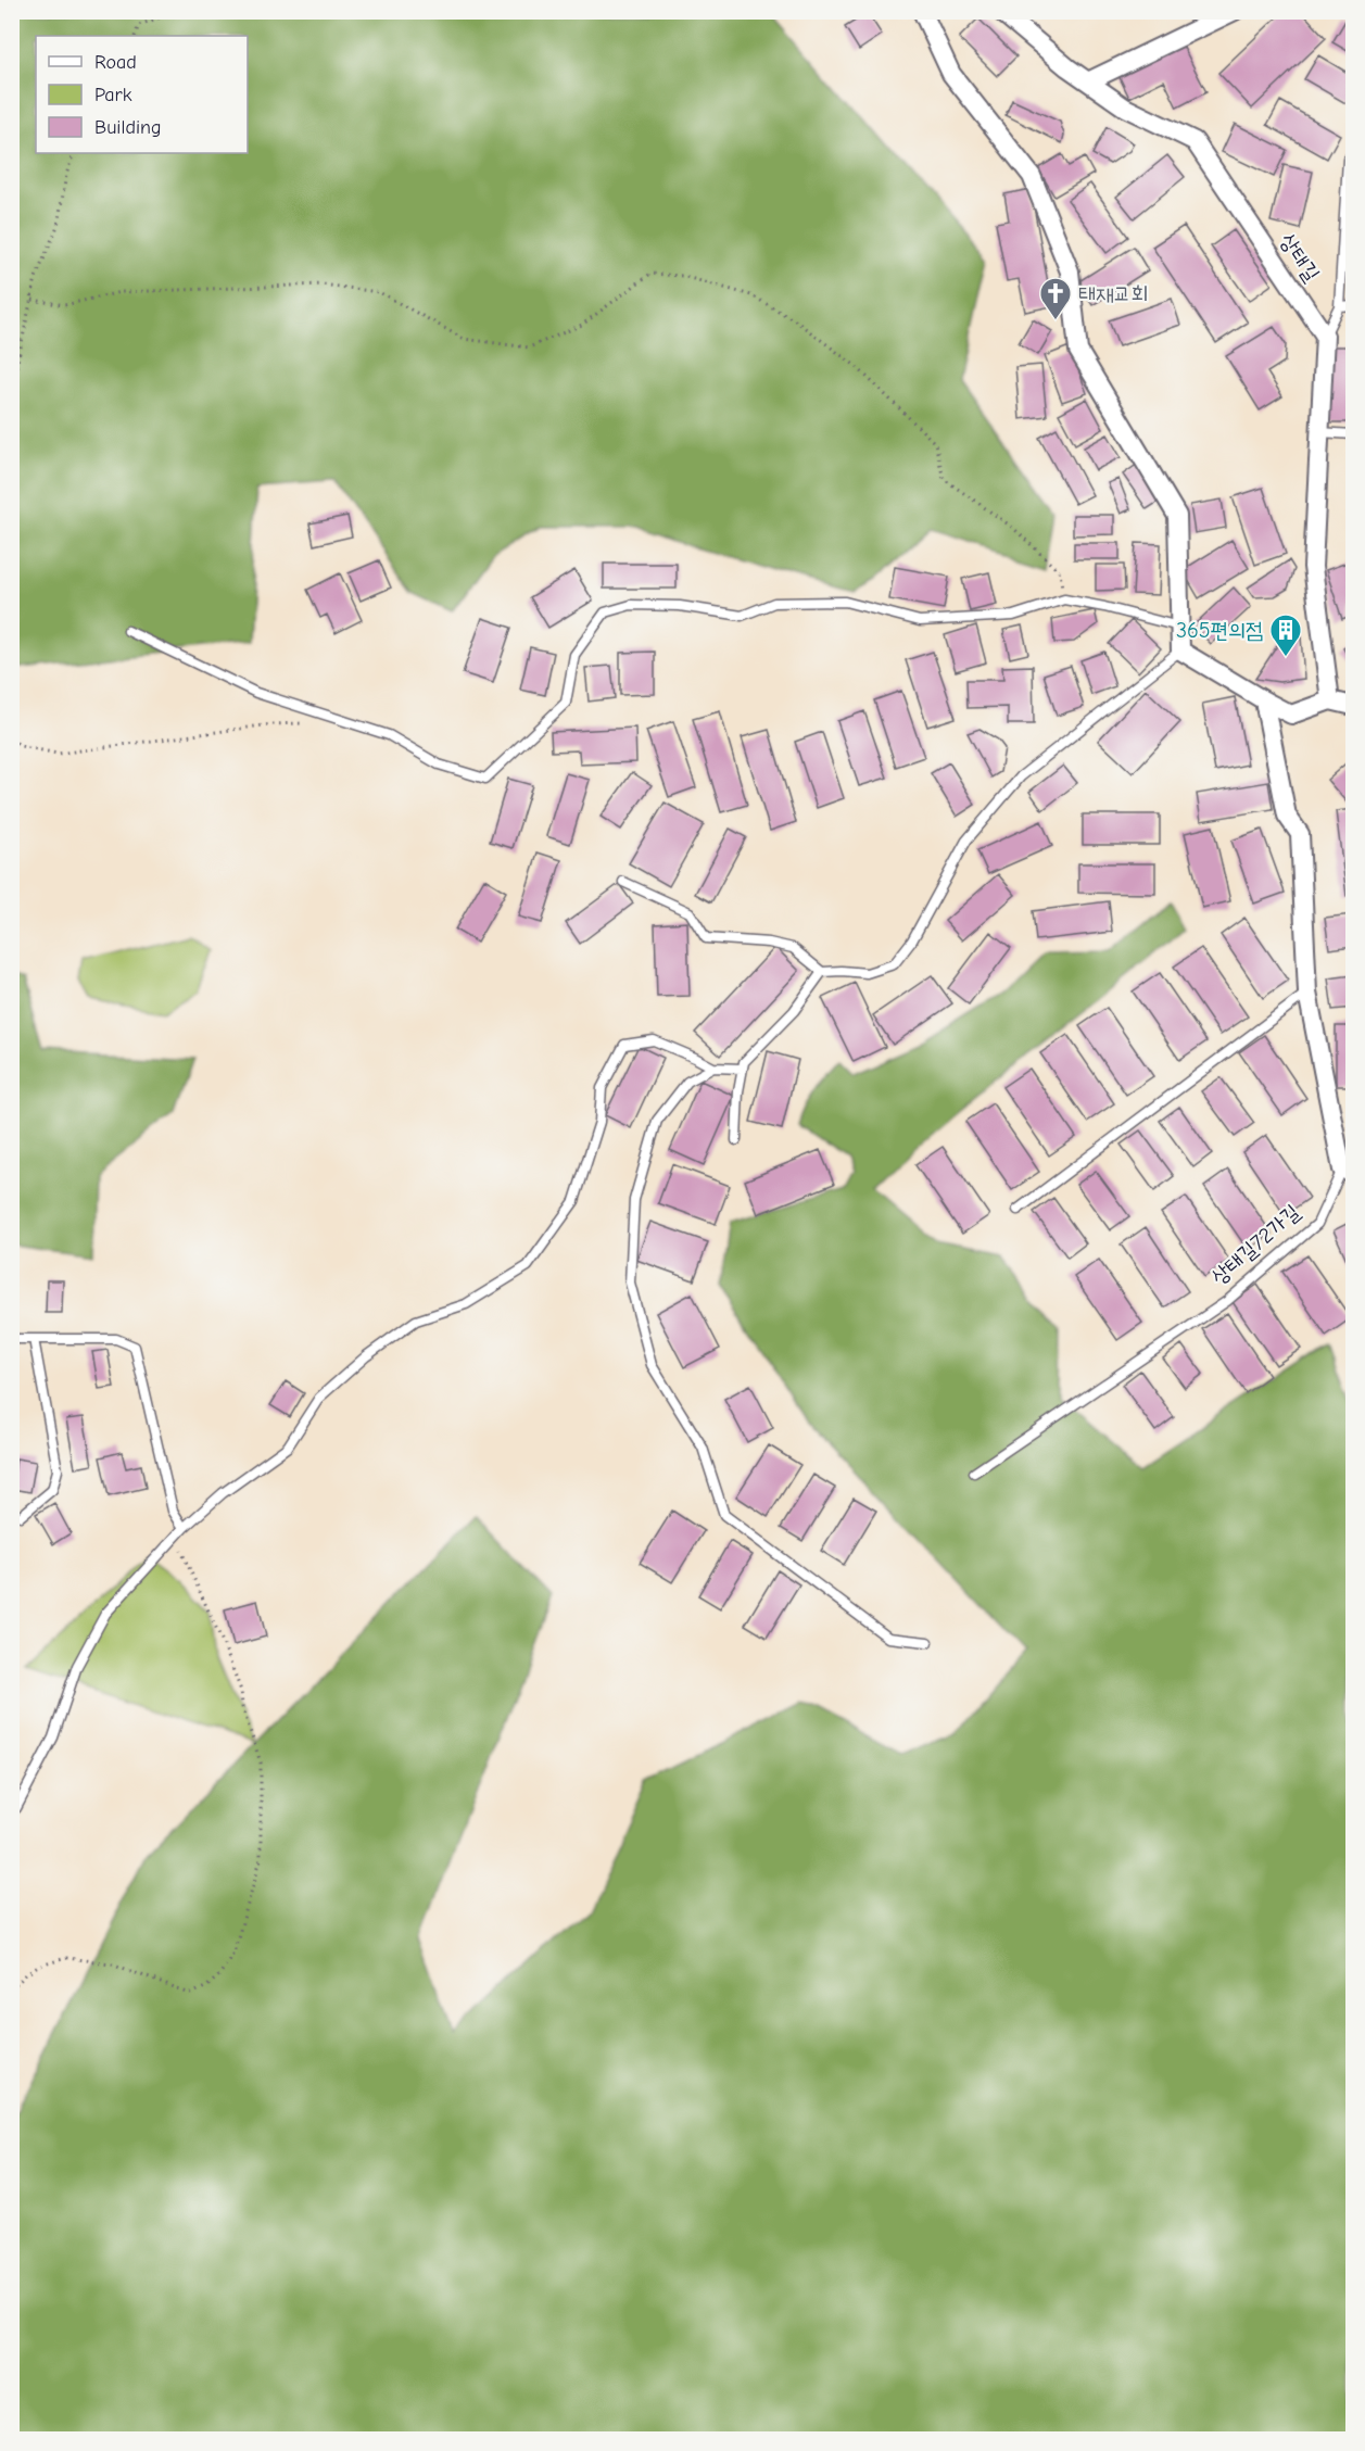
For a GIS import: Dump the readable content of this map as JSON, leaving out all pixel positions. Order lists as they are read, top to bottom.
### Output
{
  "streets": {
    "street": ["상태길"],
    "lane": ["상태길72가길"]
  },
  "places": {
    "church": ["태재교회"],
    "building": ["365편의점"]
  },
  "legend": ["Road", "Park", "Building"]
}
